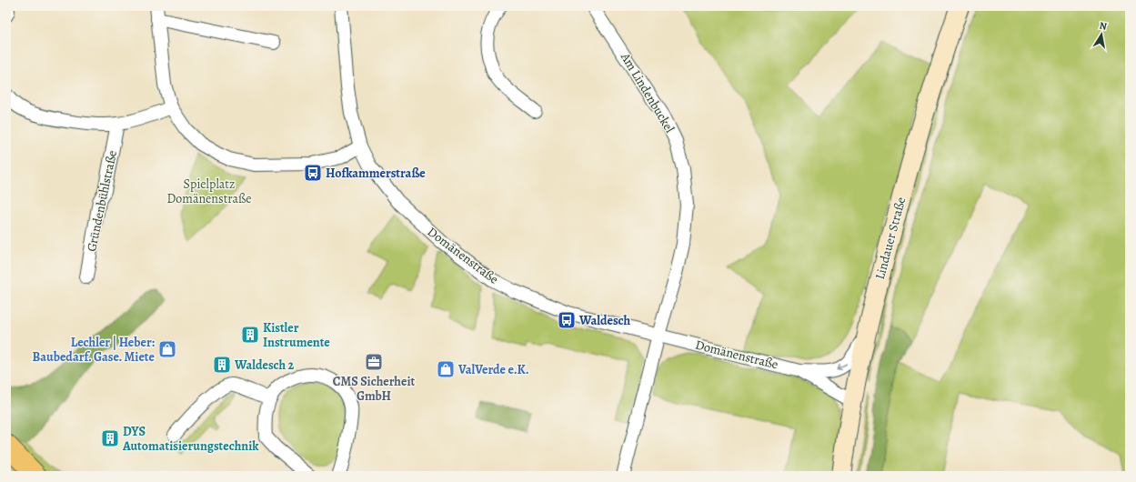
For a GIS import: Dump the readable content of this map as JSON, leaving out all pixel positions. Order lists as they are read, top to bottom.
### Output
{
  "streets": {
    "main road": ["Lindauer Straße"],
    "street": ["Am Lindenbuckel", "Gründenbühlstraße", "Domänenstraße"]
  },
  "crossings": [
    ["Am Lindenbuckel", "Domänenstraße"],
    ["Lindauer Straße", "Domänenstraße"]
  ],
  "parks": ["Spielplatz Domänenstraße"],
  "places": {
    "bus stop": ["Hofkammerstraße", "Waldesch"],
    "building": ["Kistler Instrumente", "Waldesch 2", "DYS Automatisierungstechnik"],
    "shop": ["Lechler | Heber: Baubedarf. Gase. Miete", "ValVerde e.K."],
    "office": ["CMS Sicherheit GmbH"]
  },
  "north": "top"
}
